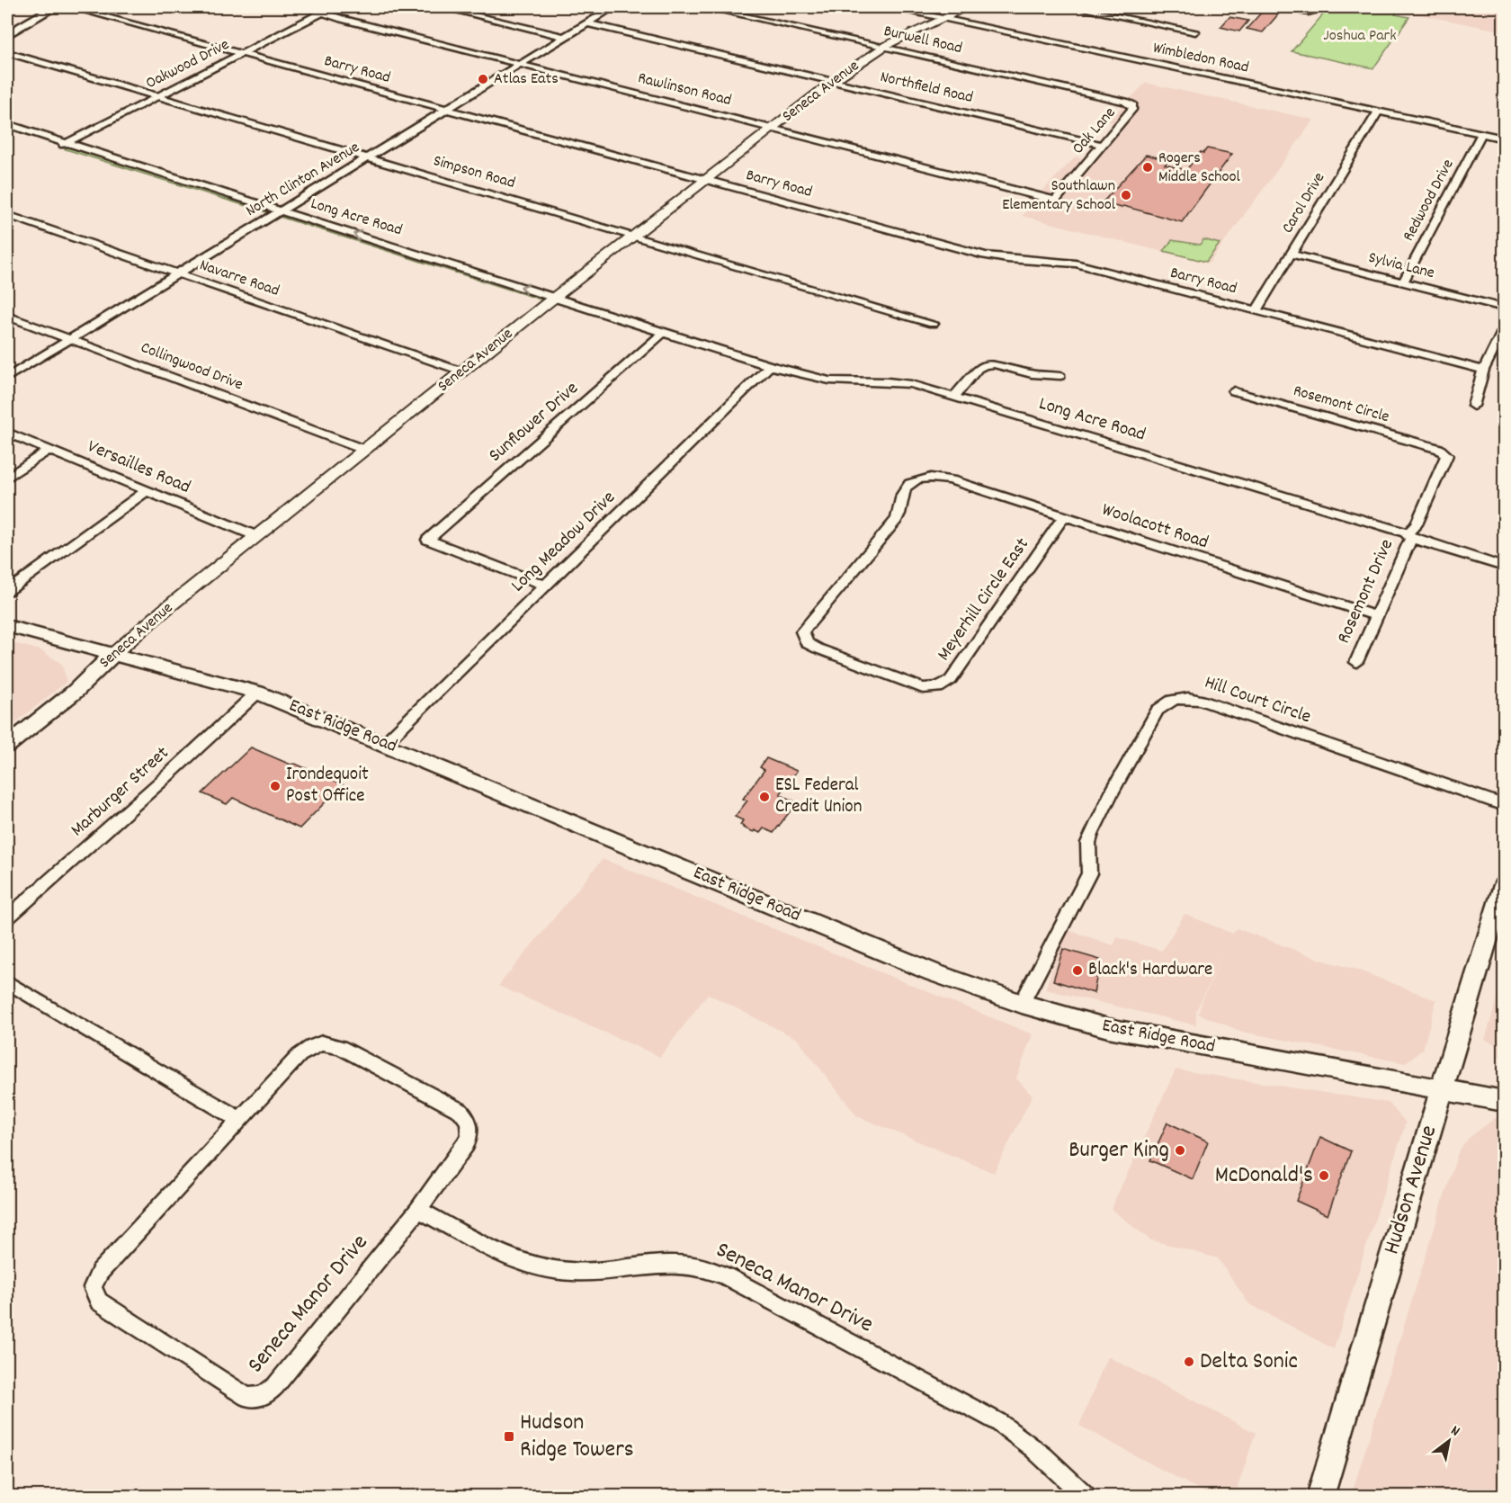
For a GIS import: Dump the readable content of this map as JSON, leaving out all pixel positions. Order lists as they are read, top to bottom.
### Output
{
  "streets": {
    "main road": ["Seneca Avenue", "East Ridge Road", "Hudson Avenue"],
    "street": [
      "Burwell Road",
      "Wimbledon Road",
      "Oakwood Drive",
      "Barry Road",
      "Northfield Road",
      "Rawlinson Road",
      "Oak Lane",
      "Simpson Road",
      "North Clinton Avenue",
      "Redwood Drive",
      "Carol Drive",
      "Long Acre Road",
      "Sylvia Lane",
      "Navarre Road",
      "Collingwood Drive",
      "Rosemont Circle",
      "Sunflower Drive",
      "Versailles Road",
      "Woolacott Road",
      "Long Meadow Drive",
      "Rosemont Drive",
      "Meyerhill Circle East",
      "Hill Court Circle",
      "Marburger Street",
      "Seneca Manor Drive"
    ]
  },
  "crossings": [
    ["Burwell Road", "Seneca Avenue"],
    ["Burwell Road", "Oak Lane"],
    ["Wimbledon Road", "Seneca Avenue"],
    ["Wimbledon Road", "Redwood Drive"],
    ["Wimbledon Road", "Carol Drive"],
    ["Oakwood Drive", "Barry Road"],
    ["Oakwood Drive", "Rawlinson Road"],
    ["Oakwood Drive", "Simpson Road"],
    ["Oakwood Drive", "Long Acre Road"],
    ["Barry Road", "Seneca Avenue"],
    ["Barry Road", "North Clinton Avenue"],
    ["Barry Road", "Carol Drive"],
    ["Northfield Road", "Seneca Avenue"],
    ["Northfield Road", "Oak Lane"],
    ["Northfield Road", "North Clinton Avenue"],
    ["Rawlinson Road", "Seneca Avenue"],
    ["Rawlinson Road", "Oak Lane"],
    ["Rawlinson Road", "North Clinton Avenue"],
    ["Seneca Avenue", "Simpson Road"],
    ["Seneca Avenue", "Long Acre Road"],
    ["Seneca Avenue", "Navarre Road"],
    ["Seneca Avenue", "Collingwood Drive"],
    ["Seneca Avenue", "Versailles Road"],
    ["Seneca Avenue", "East Ridge Road"],
    ["Simpson Road", "North Clinton Avenue"],
    ["North Clinton Avenue", "Long Acre Road"],
    ["North Clinton Avenue", "Navarre Road"],
    ["North Clinton Avenue", "Collingwood Drive"],
    ["Redwood Drive", "Sylvia Lane"],
    ["Carol Drive", "Sylvia Lane"],
    ["Long Acre Road", "Sunflower Drive"],
    ["Long Acre Road", "Long Meadow Drive"],
    ["Long Acre Road", "Rosemont Drive"],
    ["Rosemont Circle", "Rosemont Drive"],
    ["Sunflower Drive", "Long Meadow Drive"],
    ["Woolacott Road", "Rosemont Drive"],
    ["Woolacott Road", "Meyerhill Circle East"],
    ["Long Meadow Drive", "East Ridge Road"],
    ["Hill Court Circle", "East Ridge Road"],
    ["East Ridge Road", "Marburger Street"],
    ["East Ridge Road", "Hudson Avenue"]
  ],
  "parks": ["Joshua Park"],
  "places": {
    "other": [
      "Atlas Eats",
      "Rogers Middle School",
      "Southlawn Elementary School",
      "Irondequoit Post Office",
      "ESL Federal Credit Union",
      "Black's Hardware",
      "Burger King",
      "McDonald's",
      "Delta Sonic"
    ],
    "transit": ["Hudson Ridge Towers"]
  },
  "north": "top right"
}
